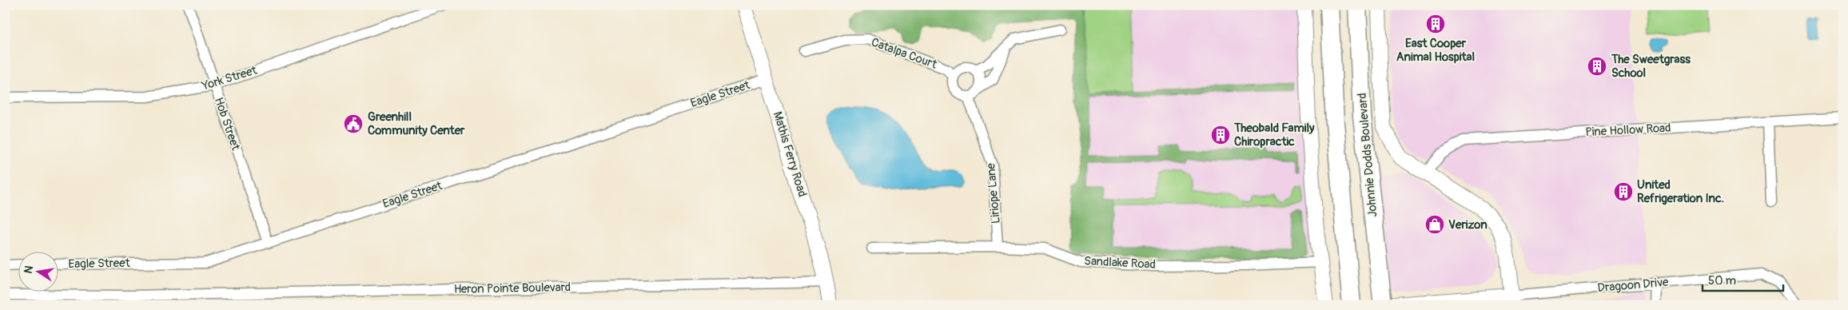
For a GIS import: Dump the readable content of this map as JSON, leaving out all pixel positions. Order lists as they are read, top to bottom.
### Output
{
  "streets": {
    "highway": ["Johnnie Dodds Boulevard"],
    "street": [
      "Catalpa Court",
      "York Street",
      "Eagle Street",
      "Hob Street",
      "Pine Hollow Road",
      "Mathis Ferry Road",
      "Liriope Lane",
      "Sandlake Road",
      "Dragoon Drive",
      "Heron Pointe Boulevard"
    ]
  },
  "crossings": [
    ["Catalpa Court", "Liriope Lane"],
    ["York Street", "Hob Street"],
    ["Eagle Street", "Hob Street"],
    ["Eagle Street", "Mathis Ferry Road"],
    ["Pine Hollow Road", "Johnnie Dodds Boulevard"],
    ["Mathis Ferry Road", "Heron Pointe Boulevard"],
    ["Johnnie Dodds Boulevard", "Dragoon Drive"],
    ["Liriope Lane", "Sandlake Road"]
  ],
  "places": {
    "building": [
      "East Cooper Animal Hospital",
      "The Sweetgrass School",
      "Theobald Family Chiropractic",
      "United Refrigeration Inc."
    ],
    "public building": ["Greenhill Community Center"],
    "shop": ["Verizon"]
  },
  "scale_bar": "50 m",
  "north": "left"
}
